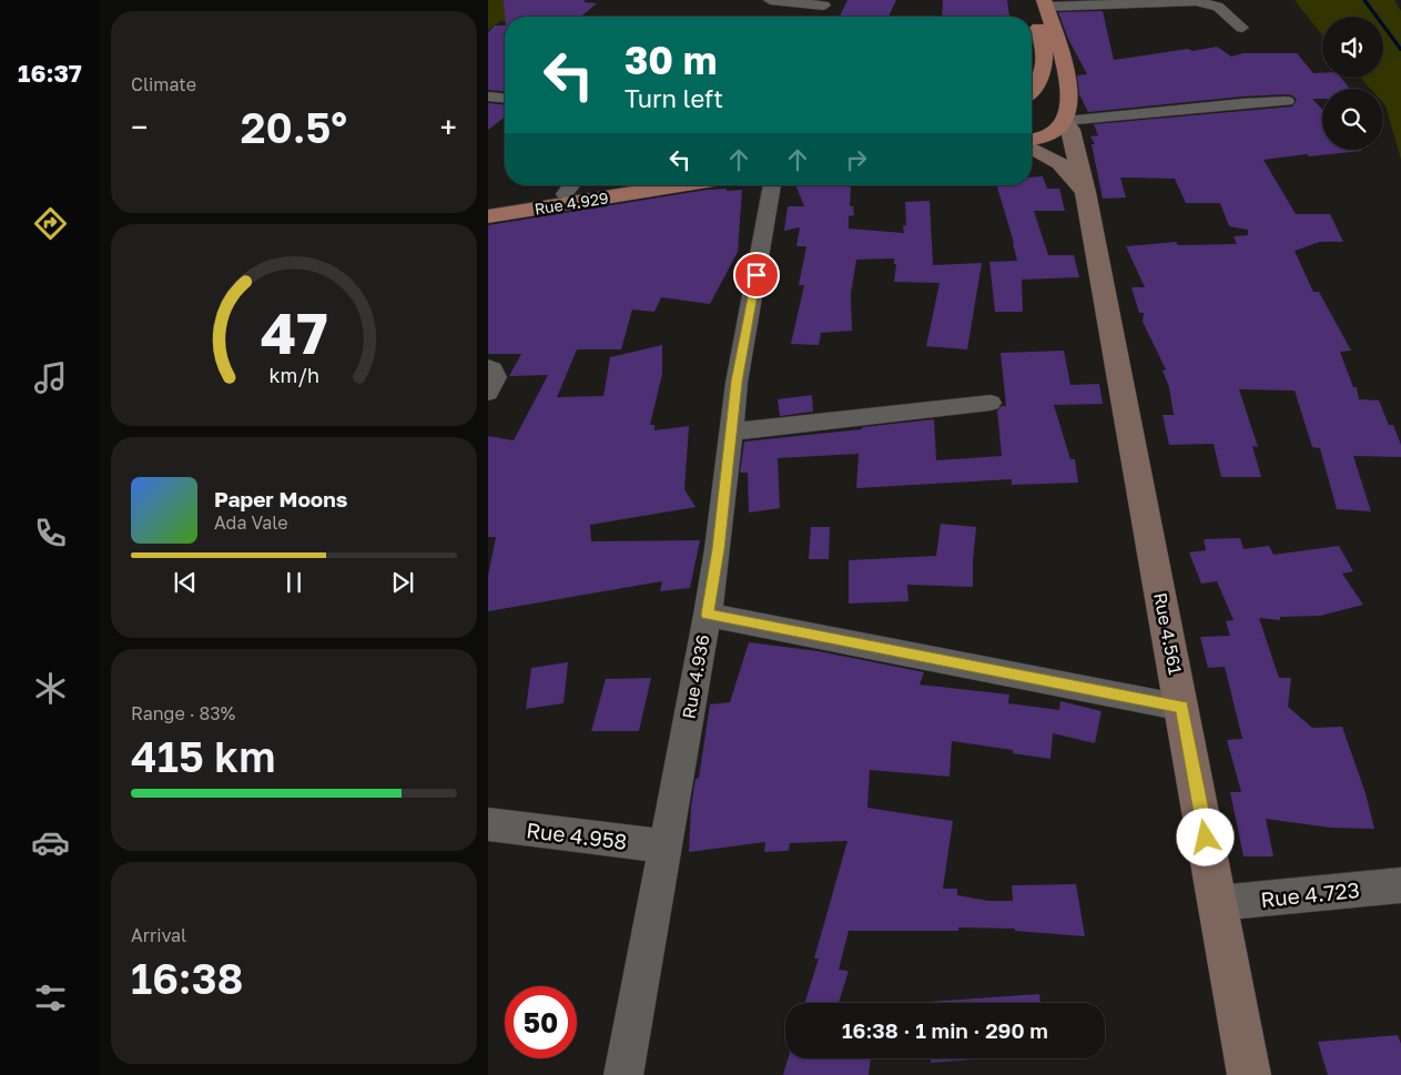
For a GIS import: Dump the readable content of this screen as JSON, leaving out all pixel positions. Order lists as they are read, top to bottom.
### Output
{
  "streets": {
    "main road": ["Rue 4.929", "Rue 4.561"],
    "street": ["Rue 4.936", "Rue 4.958", "Rue 4.723"]
  },
  "crossings": [
    ["Rue 4.561", "Rue 4.723"],
    ["Rue 4.936", "Rue 4.958"]
  ],
  "page": {
    "tabs": "16:37",
    "tile": [
      "Climate",
      ["Range · 83%", "415 km"],
      ["Arrival", "16:38"]
    ],
    "turn": ["30 m", "Turn left"],
    "heat": ["−", "20.5°", "+"],
    "song": ["Paper Moons", "Ada Vale"],
    "limit": "50",
    "trip": "16:38 · 1 min · 290 m",
    "gauge": ["47", "km/h"]
  }
}
